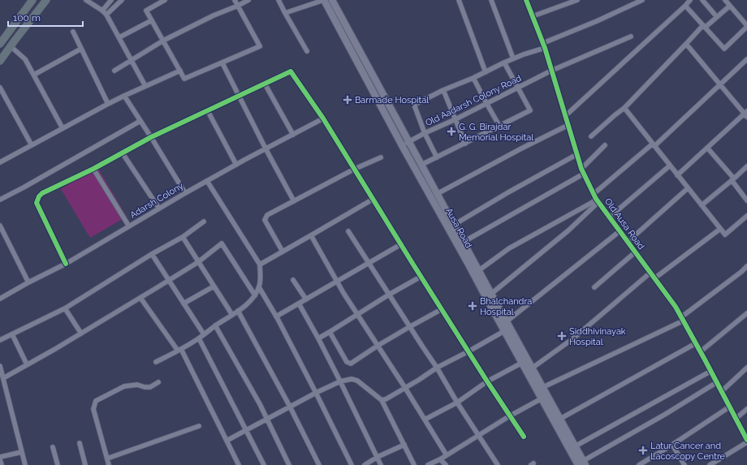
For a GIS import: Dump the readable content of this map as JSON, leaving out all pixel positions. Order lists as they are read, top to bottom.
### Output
{
  "streets": {
    "main road": ["Ausa Road"],
    "street": ["Old Aadarsh Colony Road", "Adarsh Colony", "Old Ausa Road"]
  },
  "crossings": [
    ["Old Aadarsh Colony Road", "Old Ausa Road"],
    ["Old Aadarsh Colony Road", "Ausa Road"]
  ],
  "places": {
    "health": [
      "Barmade Hospital",
      "G. G. Birajdar Memorial Hospital",
      "Bhalchandra Hospital",
      "Siddhivinayak Hospital",
      "Latur Cancer and Lacoscopy Centre"
    ]
  },
  "scale_bar": "100 m"
}
